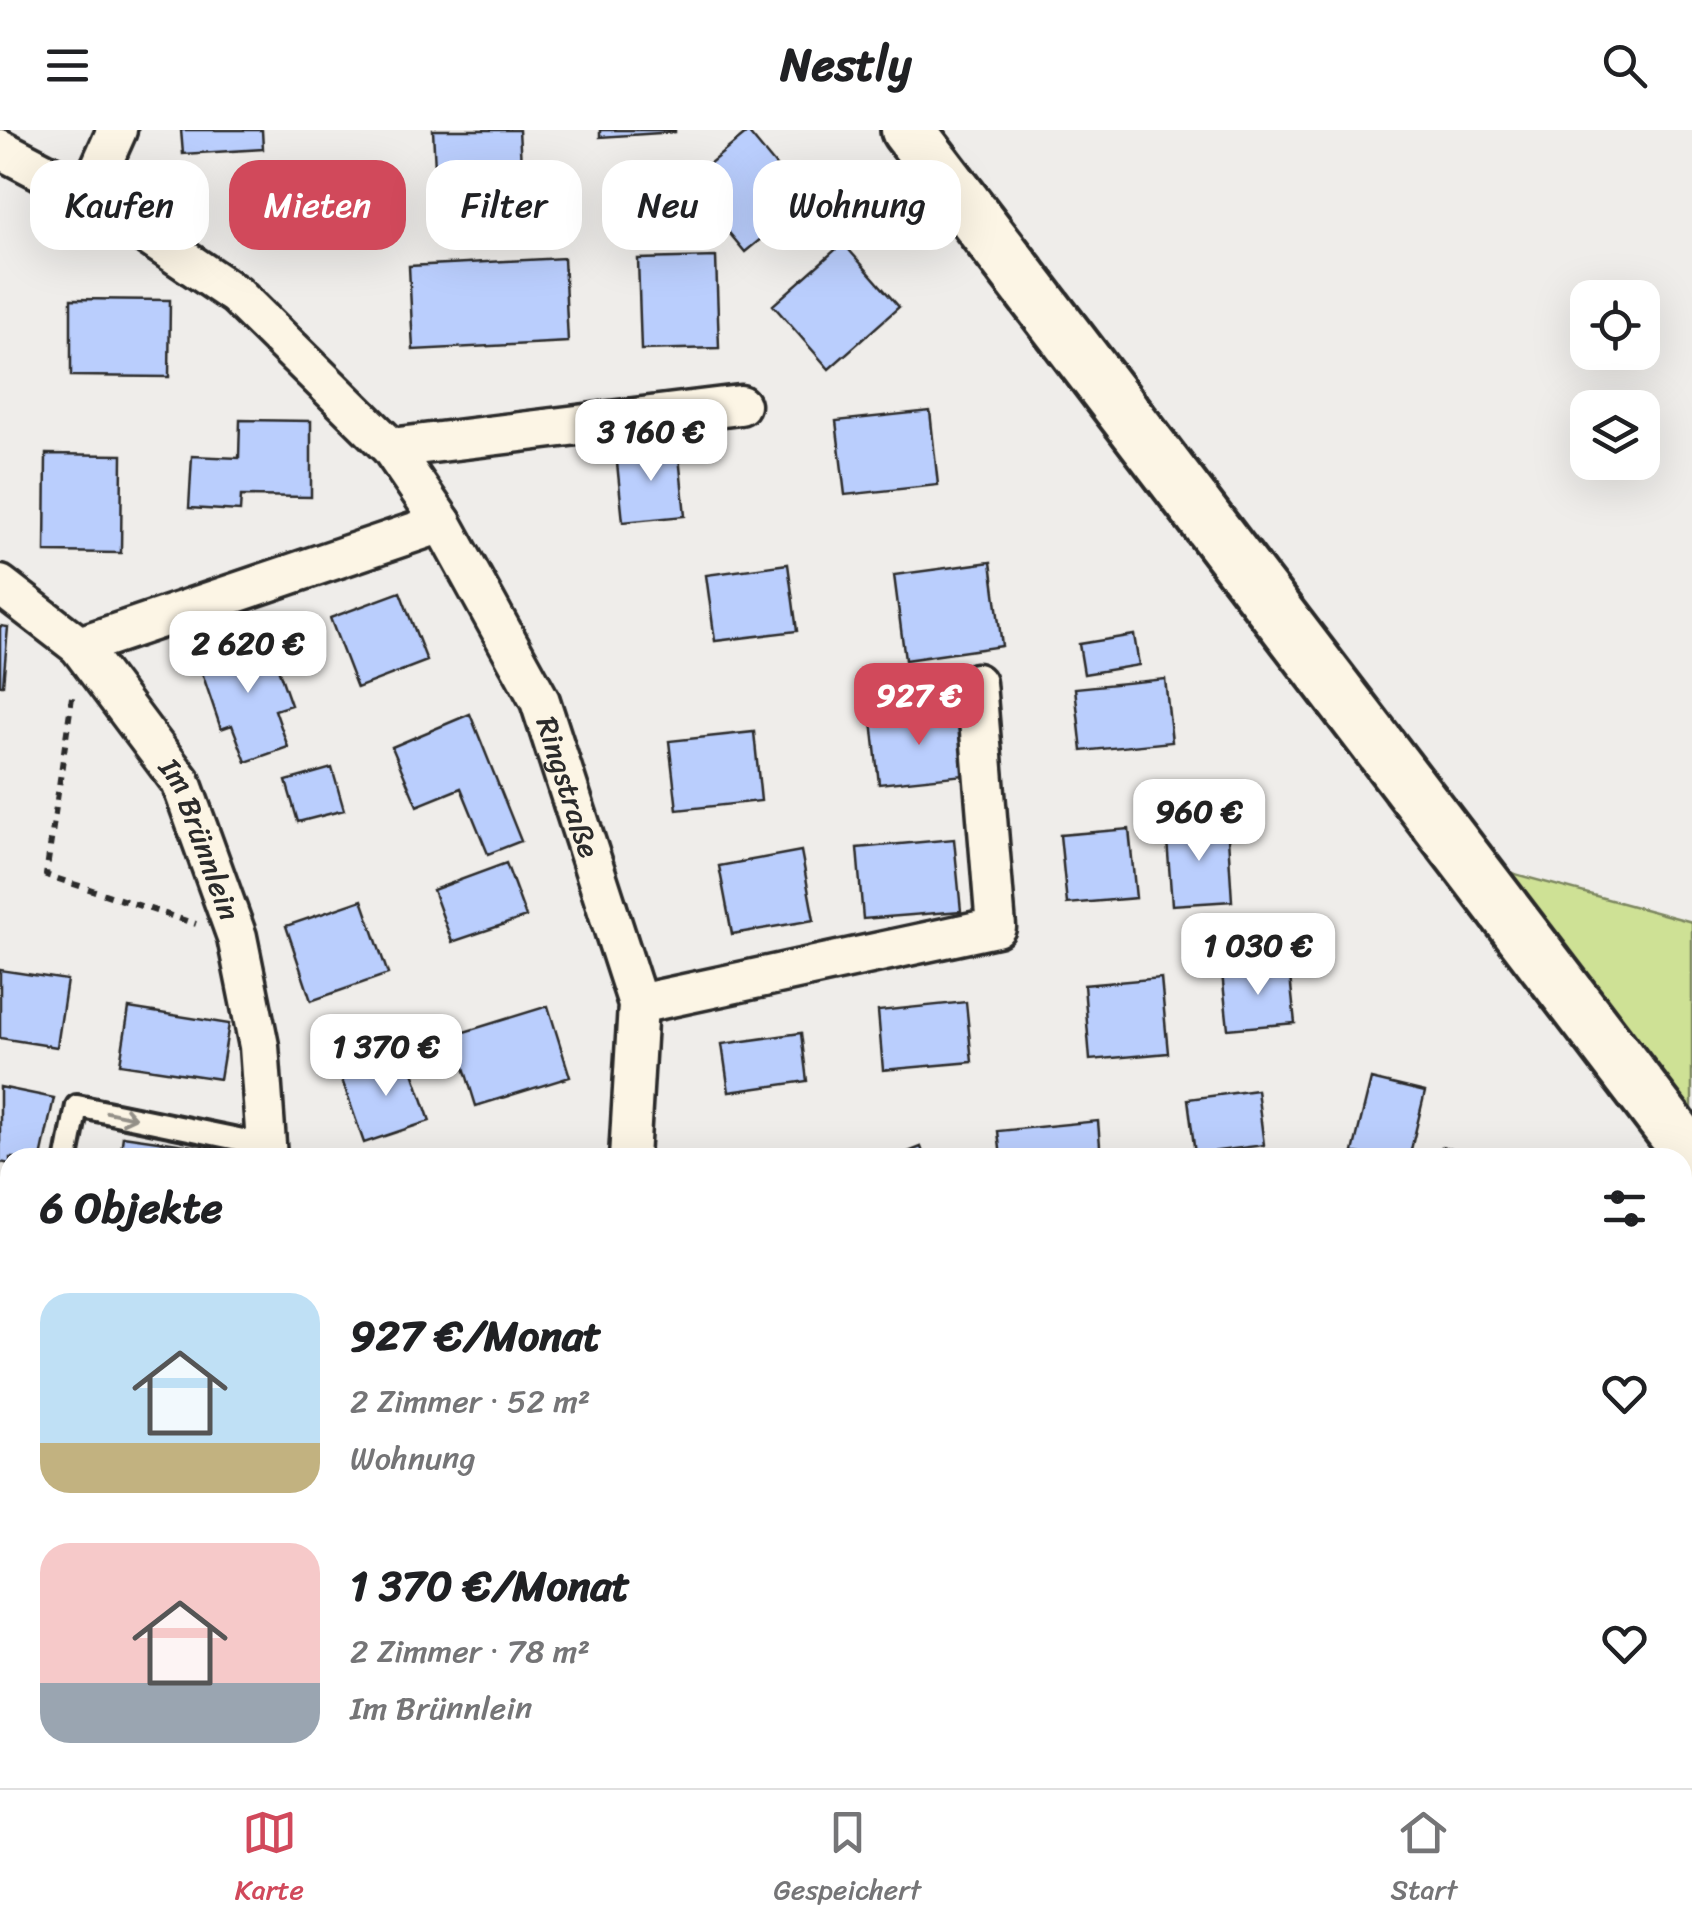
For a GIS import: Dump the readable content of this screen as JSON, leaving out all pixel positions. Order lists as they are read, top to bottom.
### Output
{
  "streets": {
    "street": ["Ringstraße", "Im Brünnlein"]
  },
  "page": {
    "header": "Nestly",
    "chip": [
      "Kaufen",
      "Mieten",
      "Filter",
      "Neu",
      "Wohnung"
    ],
    "price": [
      "3 160 €",
      "2 620 €",
      "927 €",
      "960 €",
      "1 030 €",
      "1 370 €"
    ],
    "heading": "6 Objekte",
    "list": [
      {
        "name": "927 €/Monat",
        "note": "2 Zimmer · 52 m² · Wohnung"
      },
      {
        "name": "1 370 €/Monat",
        "note": "2 Zimmer · 78 m² · Im Brünnlein"
      }
    ],
    "tabs": ["Karte", "Gespeichert", "Start"]
  }
}
